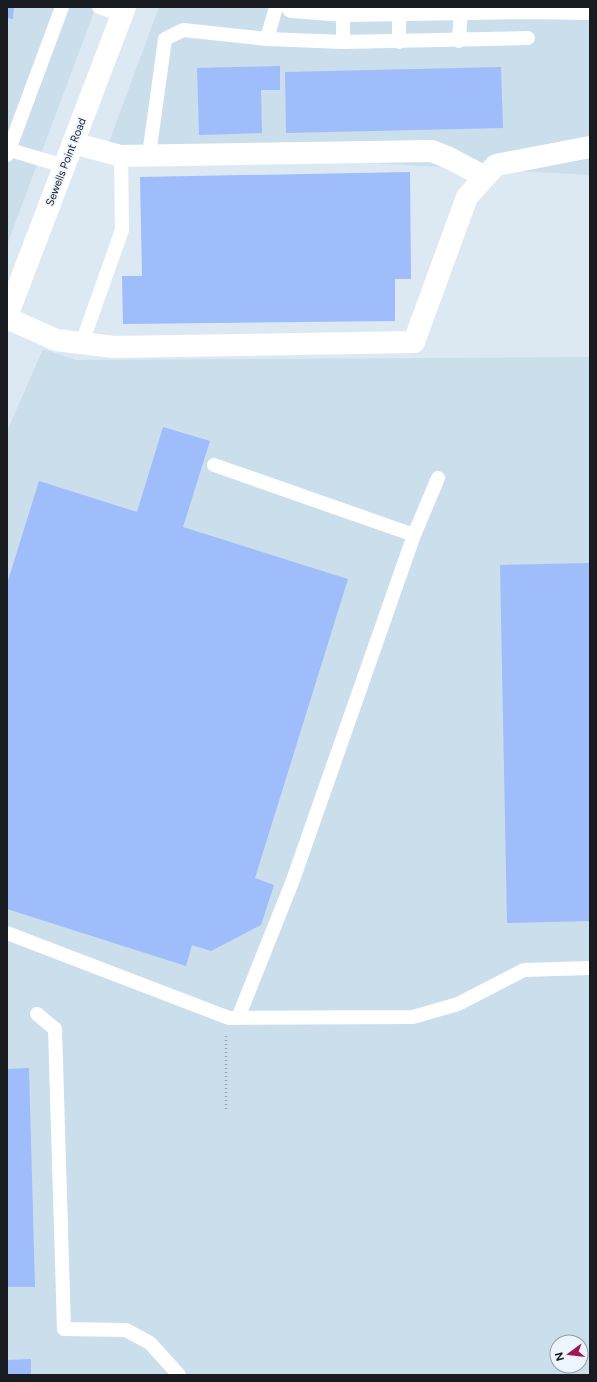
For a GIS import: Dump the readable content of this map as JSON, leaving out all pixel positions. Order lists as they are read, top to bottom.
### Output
{
  "streets": {
    "street": ["Sewells Point Road"]
  },
  "north": "left"
}
